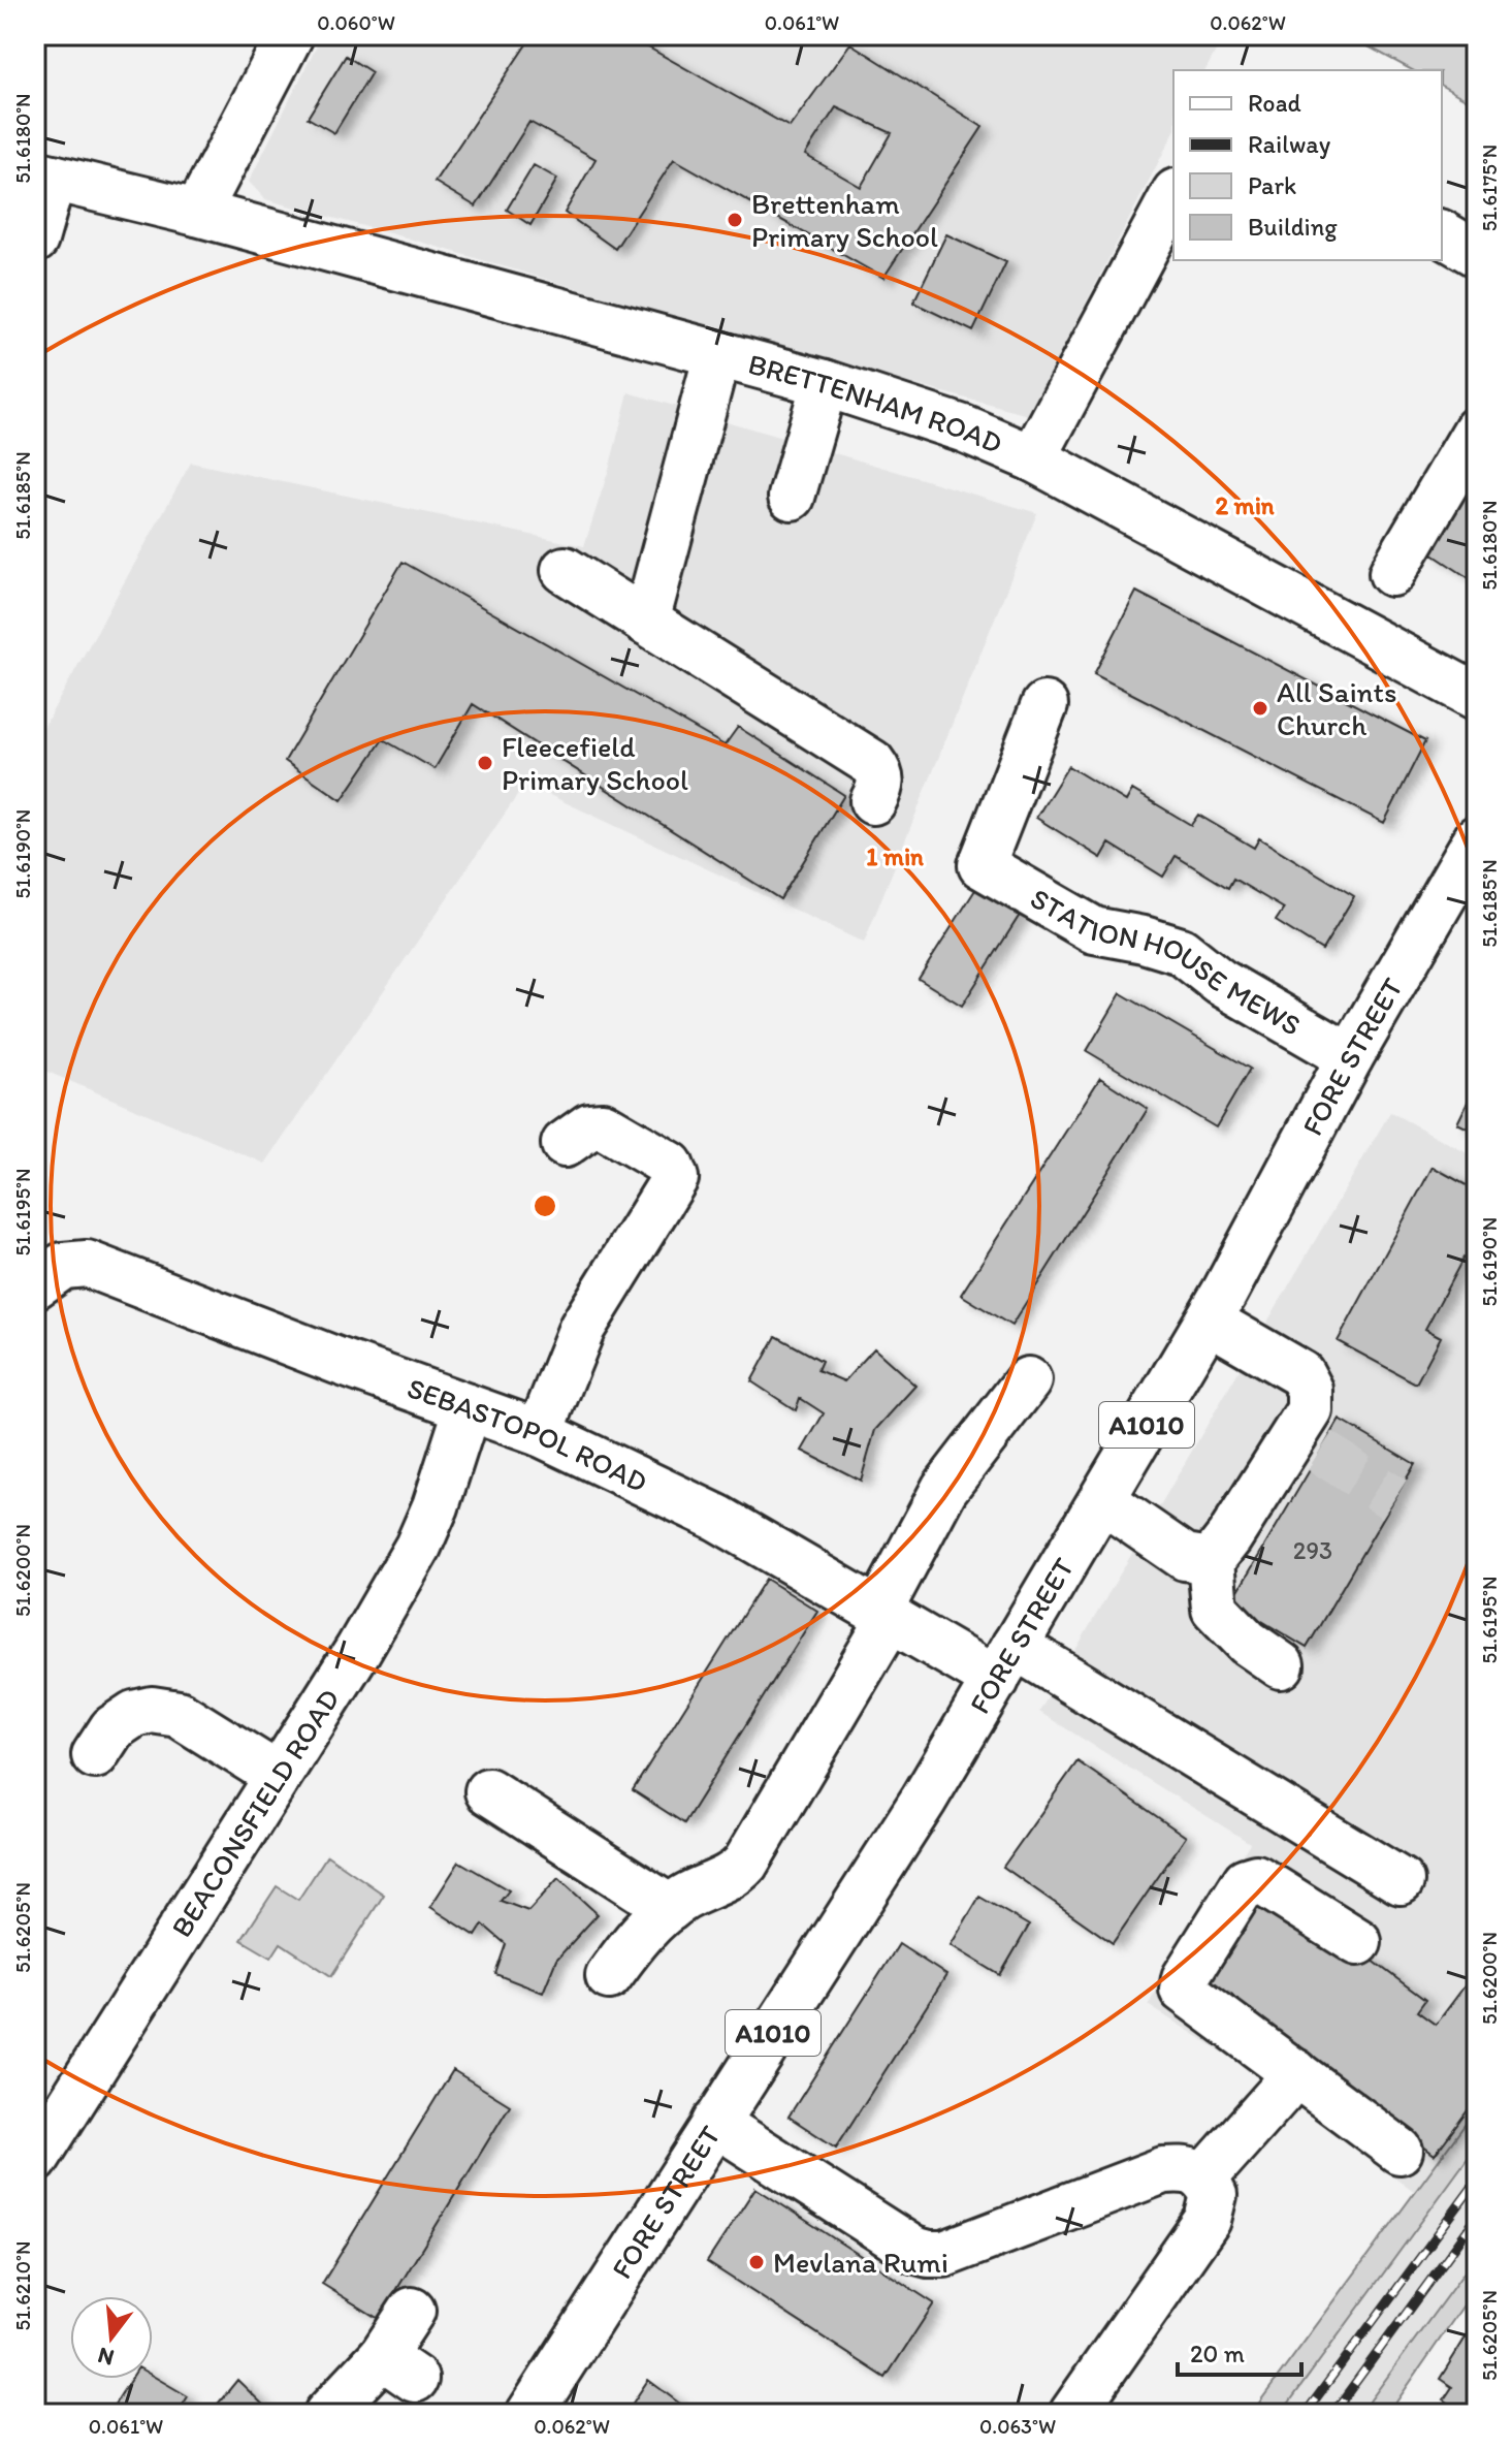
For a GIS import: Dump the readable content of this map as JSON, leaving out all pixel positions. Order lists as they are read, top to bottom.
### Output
{
  "streets": {
    "street": [
      "BRETTENHAM ROAD",
      "STATION HOUSE MEWS",
      "FORE STREET",
      "A1010",
      "SEBASTOPOL ROAD",
      "BEACONSFIELD ROAD"
    ]
  },
  "crossings": [
    ["STATION HOUSE MEWS", "FORE STREET"],
    ["FORE STREET", "SEBASTOPOL ROAD"],
    ["SEBASTOPOL ROAD", "BEACONSFIELD ROAD"]
  ],
  "places": [
    "Brettenham Primary School",
    "All Saints Church",
    "Fleecefield Primary School",
    "Mevlana Rumi"
  ],
  "house_numbers": ["293"],
  "legend": [
    "Road",
    "Railway",
    "Park",
    "Building"
  ],
  "scale_bar": "20 m",
  "north": "bottom",
  "coordinates": [
    "0.060°W",
    "0.061°W",
    "0.062°W",
    "51.6180°N",
    "51.6175°N",
    "51.6185°N",
    "51.6190°N",
    "51.6195°N",
    "51.6200°N",
    "51.6205°N",
    "51.6210°N",
    "0.063°W"
  ],
  "rings": ["2 min", "1 min"]
}
